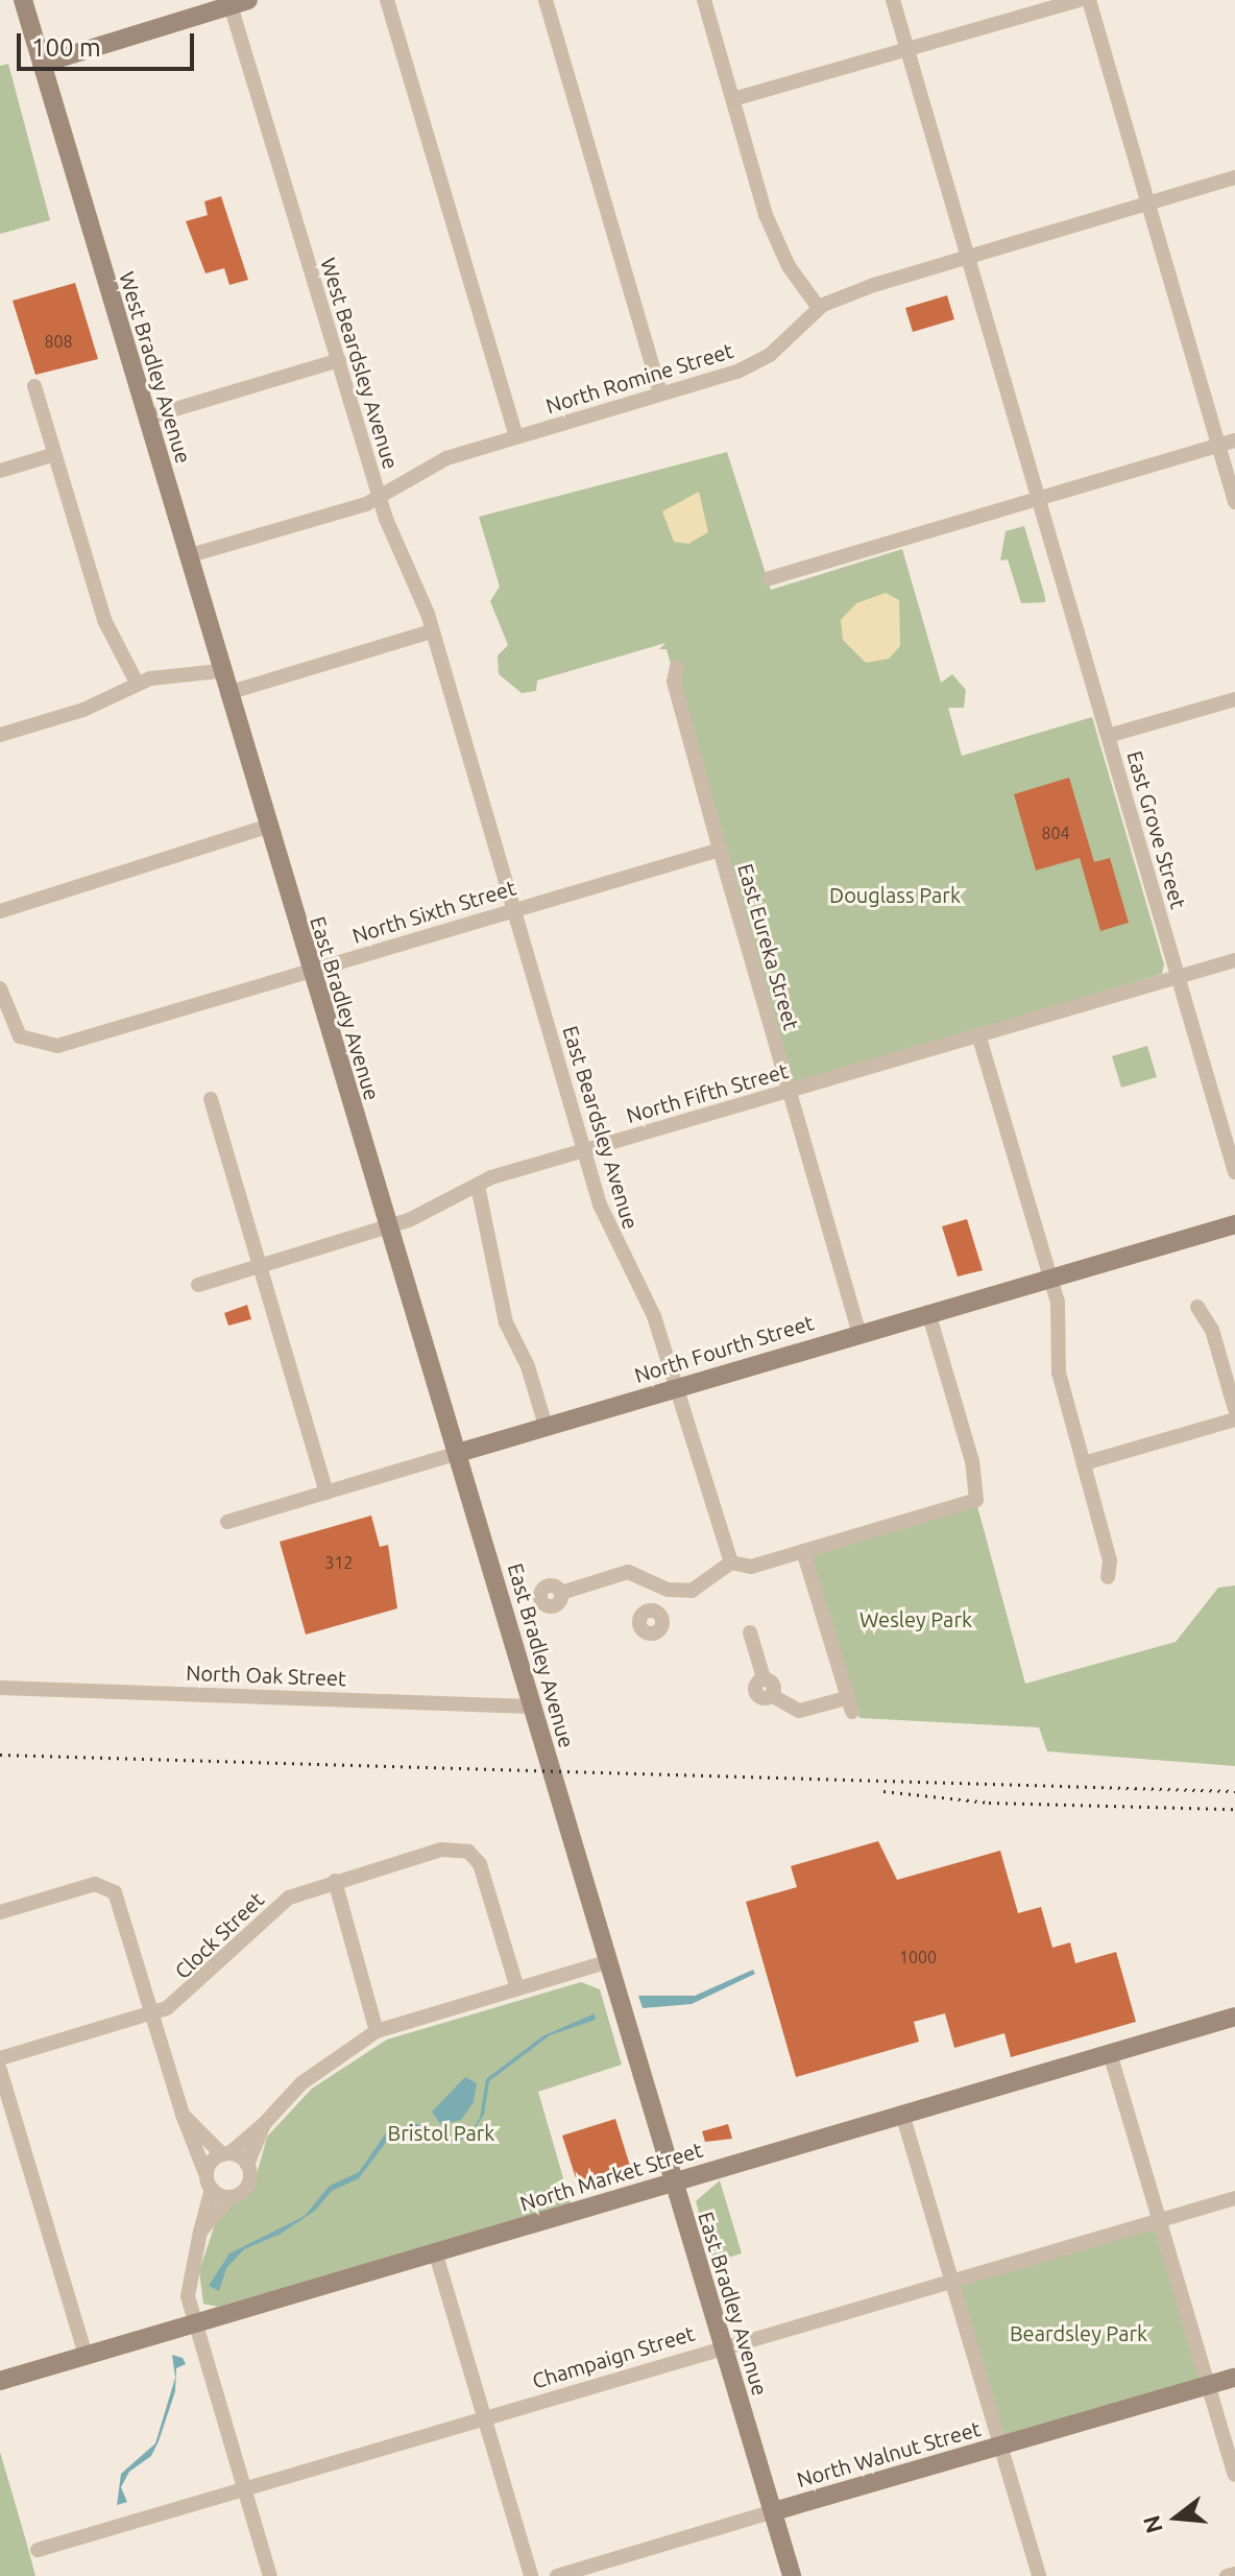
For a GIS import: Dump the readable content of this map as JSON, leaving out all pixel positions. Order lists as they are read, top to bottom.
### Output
{
  "streets": {
    "main road": [
      "West Bradley Avenue",
      "East Bradley Avenue",
      "North Fourth Street",
      "North Market Street",
      "North Walnut Street"
    ],
    "street": [
      "West Beardsley Avenue",
      "North Romine Street",
      "East Grove Street",
      "North Sixth Street",
      "East Eureka Street",
      "North Fifth Street",
      "East Beardsley Avenue",
      "North Oak Street",
      "Clock Street",
      "Champaign Street"
    ]
  },
  "crossings": [
    ["West Beardsley Avenue", "North Romine Street"],
    ["West Beardsley Avenue", "East Beardsley Avenue"],
    ["West Bradley Avenue", "North Romine Street"],
    ["West Bradley Avenue", "East Bradley Avenue"],
    ["North Romine Street", "East Grove Street"],
    ["East Grove Street", "North Fifth Street"],
    ["North Sixth Street", "East Eureka Street"],
    ["North Sixth Street", "East Bradley Avenue"],
    ["North Sixth Street", "East Beardsley Avenue"],
    ["East Eureka Street", "North Fifth Street"],
    ["East Eureka Street", "North Fourth Street"],
    ["East Bradley Avenue", "North Fifth Street"],
    ["East Bradley Avenue", "North Fourth Street"],
    ["East Bradley Avenue", "North Oak Street"],
    ["East Bradley Avenue", "North Market Street"],
    ["East Bradley Avenue", "Champaign Street"],
    ["East Bradley Avenue", "North Walnut Street"],
    ["North Fifth Street", "East Beardsley Avenue"],
    ["East Beardsley Avenue", "North Fourth Street"]
  ],
  "parks": [
    "Douglass Park",
    "Wesley Park",
    "Bristol Park",
    "Beardsley Park"
  ],
  "house_numbers": [
    "808",
    "804",
    "312",
    "1000"
  ],
  "scale_bar": "100 m",
  "north": "left"
}
